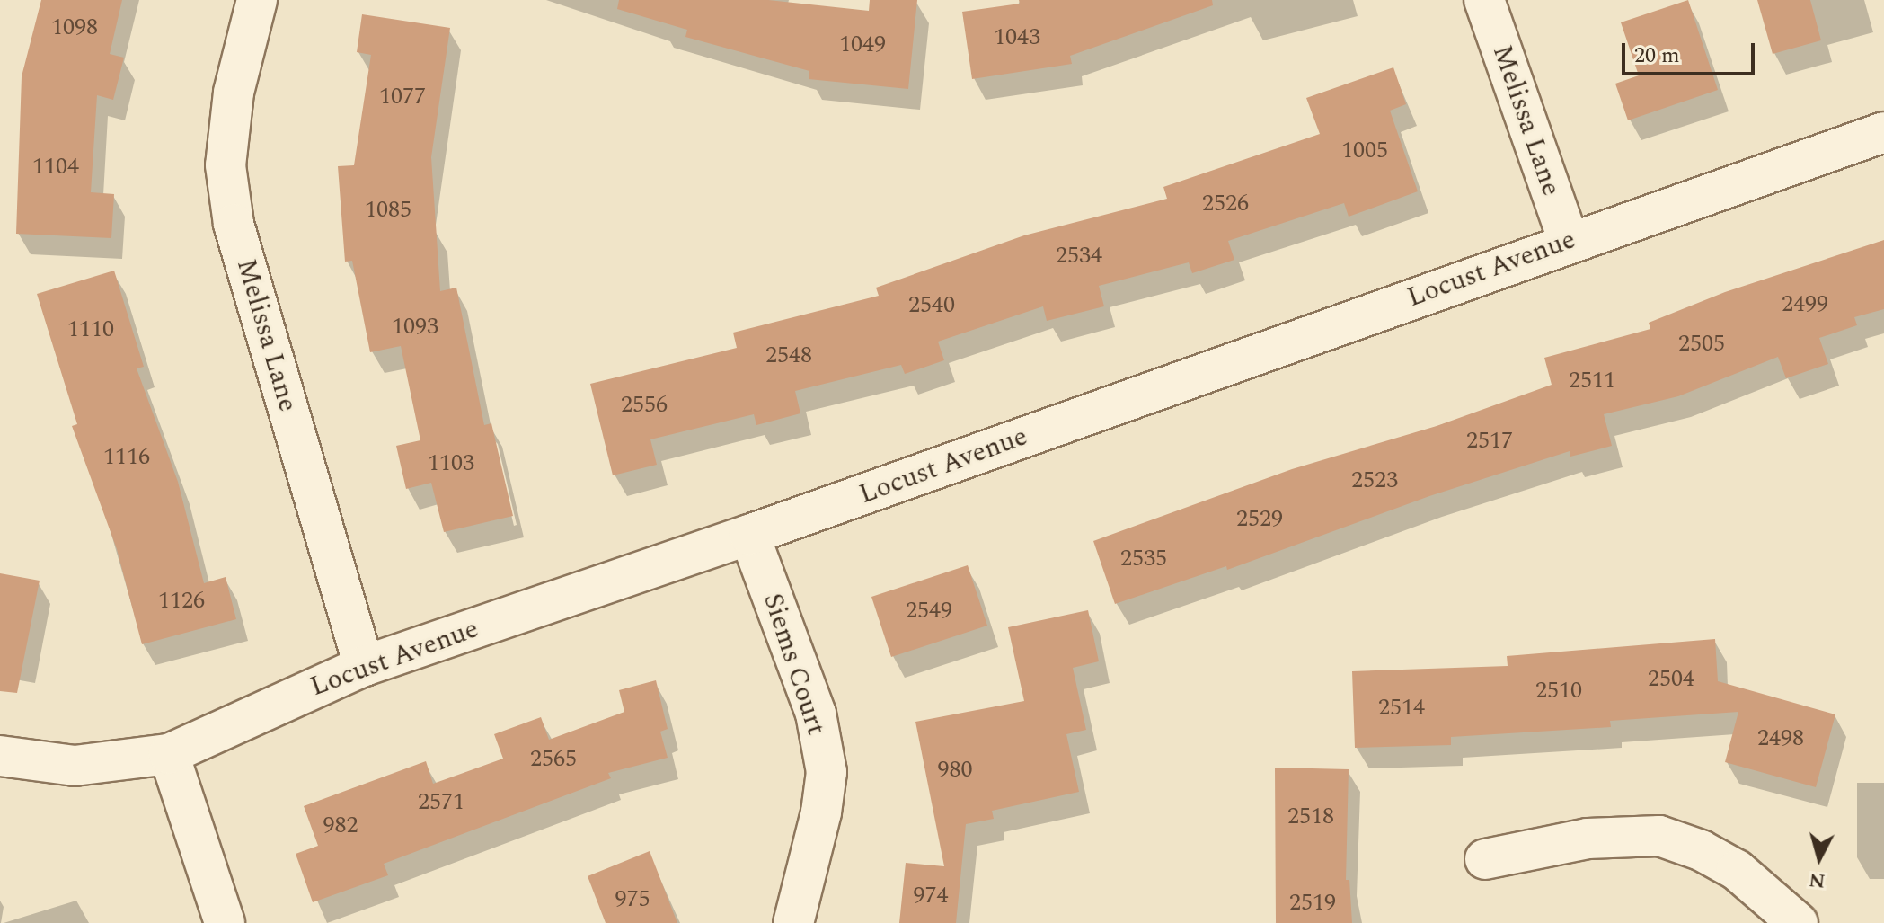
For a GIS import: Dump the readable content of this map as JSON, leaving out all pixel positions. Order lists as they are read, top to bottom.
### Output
{
  "streets": {
    "street": ["Melissa Lane", "Locust Avenue", "Siems Court"]
  },
  "crossings": [
    ["Melissa Lane", "Locust Avenue"],
    ["Locust Avenue", "Siems Court"]
  ],
  "house_numbers": [
    "1098",
    "1043",
    "1049",
    "1077",
    "1005",
    "1104",
    "2526",
    "1085",
    "2534",
    "2499",
    "2540",
    "1093",
    "1110",
    "2505",
    "2548",
    "2511",
    "2556",
    "2517",
    "1116",
    "1103",
    "2523",
    "2529",
    "2535",
    "1126",
    "2549",
    "2504",
    "2510",
    "2514",
    "2498",
    "2565",
    "980",
    "2571",
    "2518",
    "982",
    "974",
    "975",
    "2519"
  ],
  "scale_bar": "20 m",
  "north": "bottom"
}
